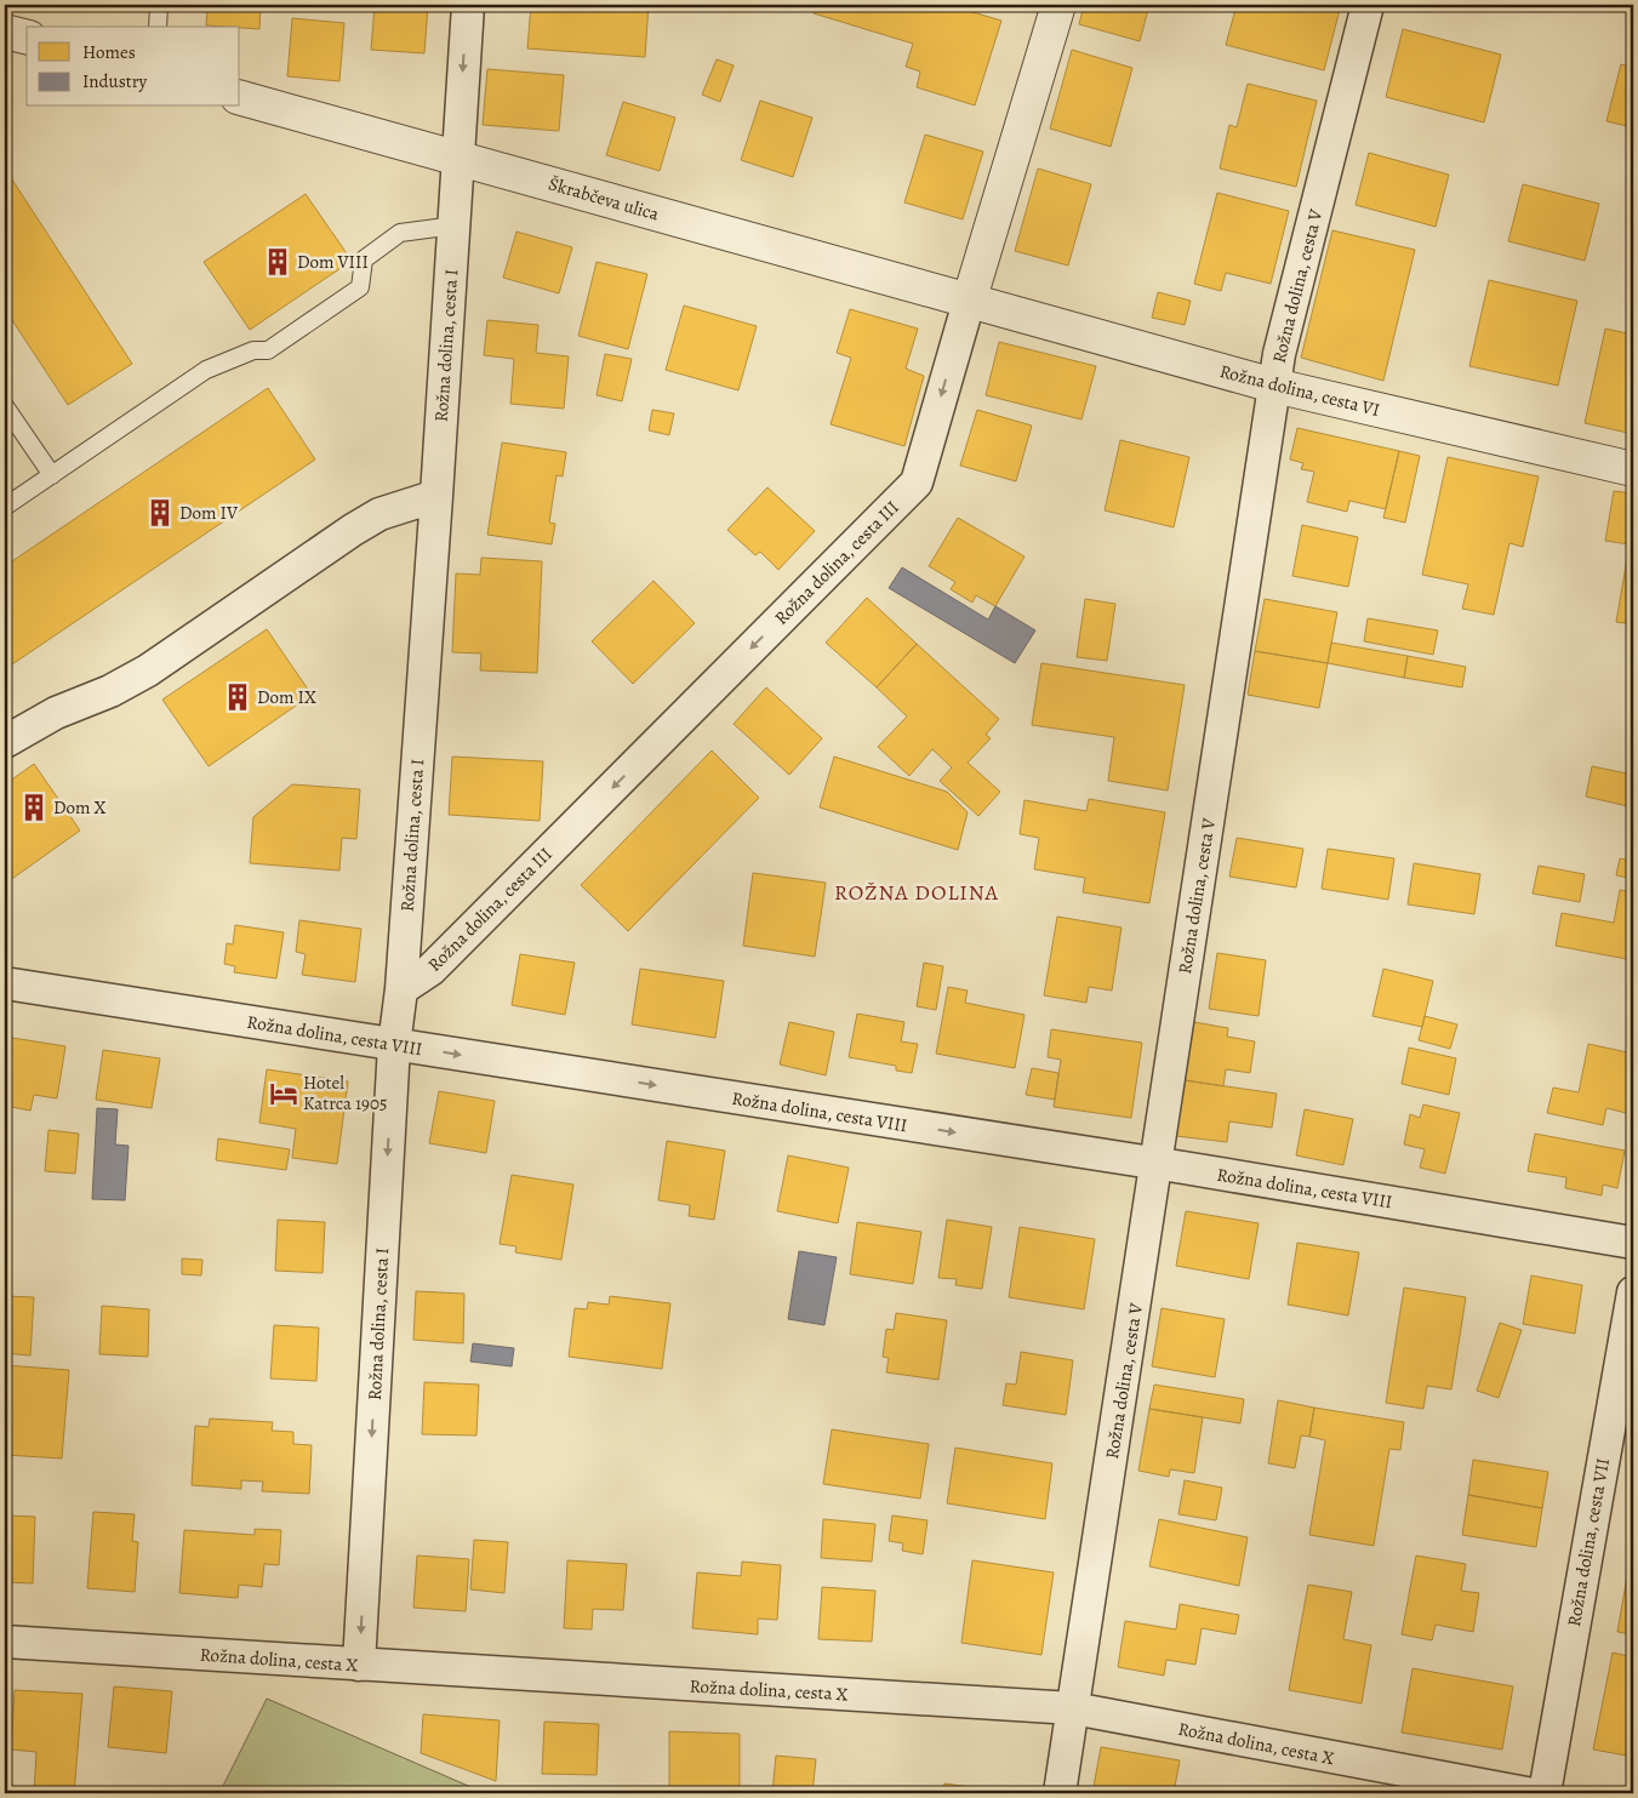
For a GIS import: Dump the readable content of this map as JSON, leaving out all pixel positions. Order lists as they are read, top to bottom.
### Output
{
  "streets": {
    "street": [
      "Škrabčeva ulica",
      "Rožna dolina, cesta V",
      "Rožna dolina, cesta I",
      "Rožna dolina, cesta VI",
      "Rožna dolina, cesta III",
      "Rožna dolina, cesta VIII",
      "Rožna dolina, cesta VII",
      "Rožna dolina, cesta X"
    ]
  },
  "crossings": [
    ["Škrabčeva ulica", "Rožna dolina, cesta I"],
    ["Škrabčeva ulica", "Rožna dolina, cesta VI"],
    ["Škrabčeva ulica", "Rožna dolina, cesta III"],
    ["Rožna dolina, cesta V", "Rožna dolina, cesta VI"],
    ["Rožna dolina, cesta V", "Rožna dolina, cesta VIII"],
    ["Rožna dolina, cesta V", "Rožna dolina, cesta X"],
    ["Rožna dolina, cesta I", "Rožna dolina, cesta III"],
    ["Rožna dolina, cesta I", "Rožna dolina, cesta VIII"],
    ["Rožna dolina, cesta I", "Rožna dolina, cesta X"],
    ["Rožna dolina, cesta VI", "Rožna dolina, cesta III"]
  ],
  "one_way": ["Rožna dolina, cesta I", "Rožna dolina, cesta III", "Rožna dolina, cesta VIII"],
  "districts": ["ROŽNA DOLINA"],
  "places": {
    "building": [
      "Dom VIII",
      "Dom IV",
      "Dom IX",
      "Dom X"
    ],
    "hotel": ["Hotel Katrca 1905"]
  },
  "legend": ["Homes", "Industry"]
}
